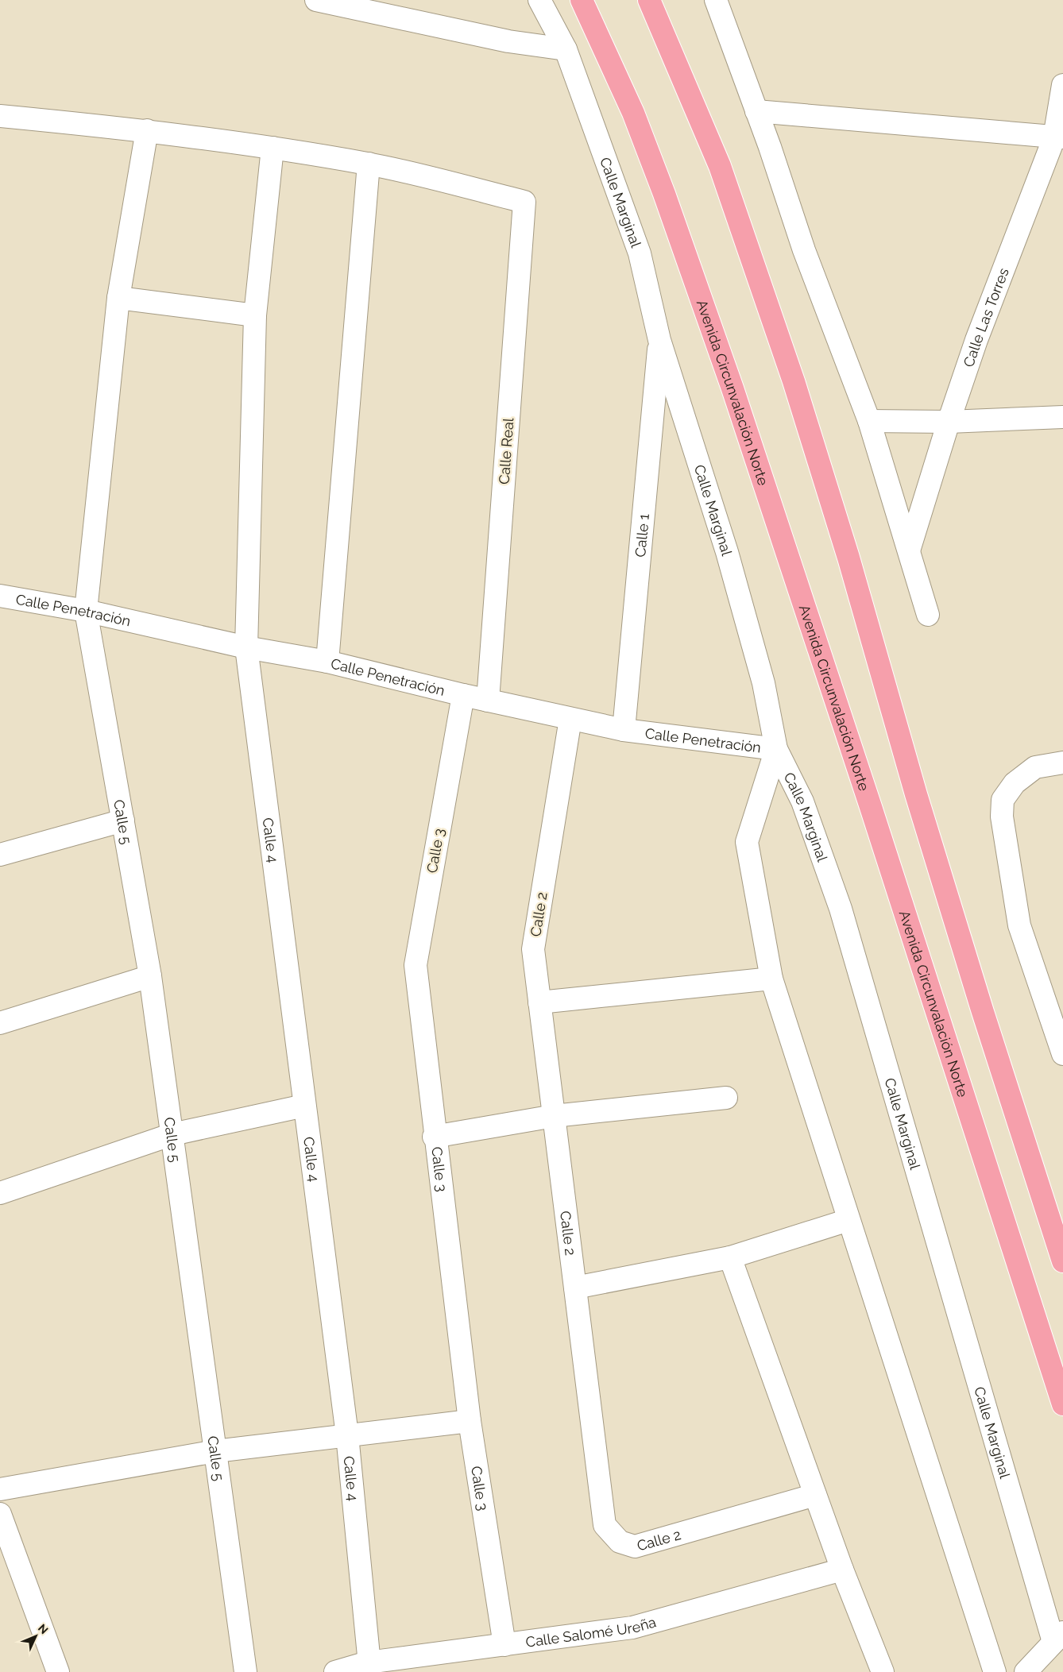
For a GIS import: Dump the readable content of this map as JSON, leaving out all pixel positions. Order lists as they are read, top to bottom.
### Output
{
  "streets": {
    "highway": ["Avenida Circunvalación Norte"],
    "street": [
      "Calle Marginal",
      "Calle Las Torres",
      "Calle Real",
      "Calle 1",
      "Calle Penetración",
      "Calle 5",
      "Calle 4",
      "Calle 3",
      "Calle 2",
      "Calle Salomé Ureña"
    ]
  },
  "crossings": [
    ["Calle Marginal", "Calle 1"],
    ["Calle Marginal", "Calle Penetración"],
    ["Calle Real", "Calle Penetración"],
    ["Calle 1", "Calle Penetración"],
    ["Calle Penetración", "Calle 5"],
    ["Calle Penetración", "Calle 4"],
    ["Calle Penetración", "Calle 3"],
    ["Calle Penetración", "Calle 2"],
    ["Calle 4", "Calle Salomé Ureña"],
    ["Calle 3", "Calle Salomé Ureña"]
  ],
  "north": "top right"
}
